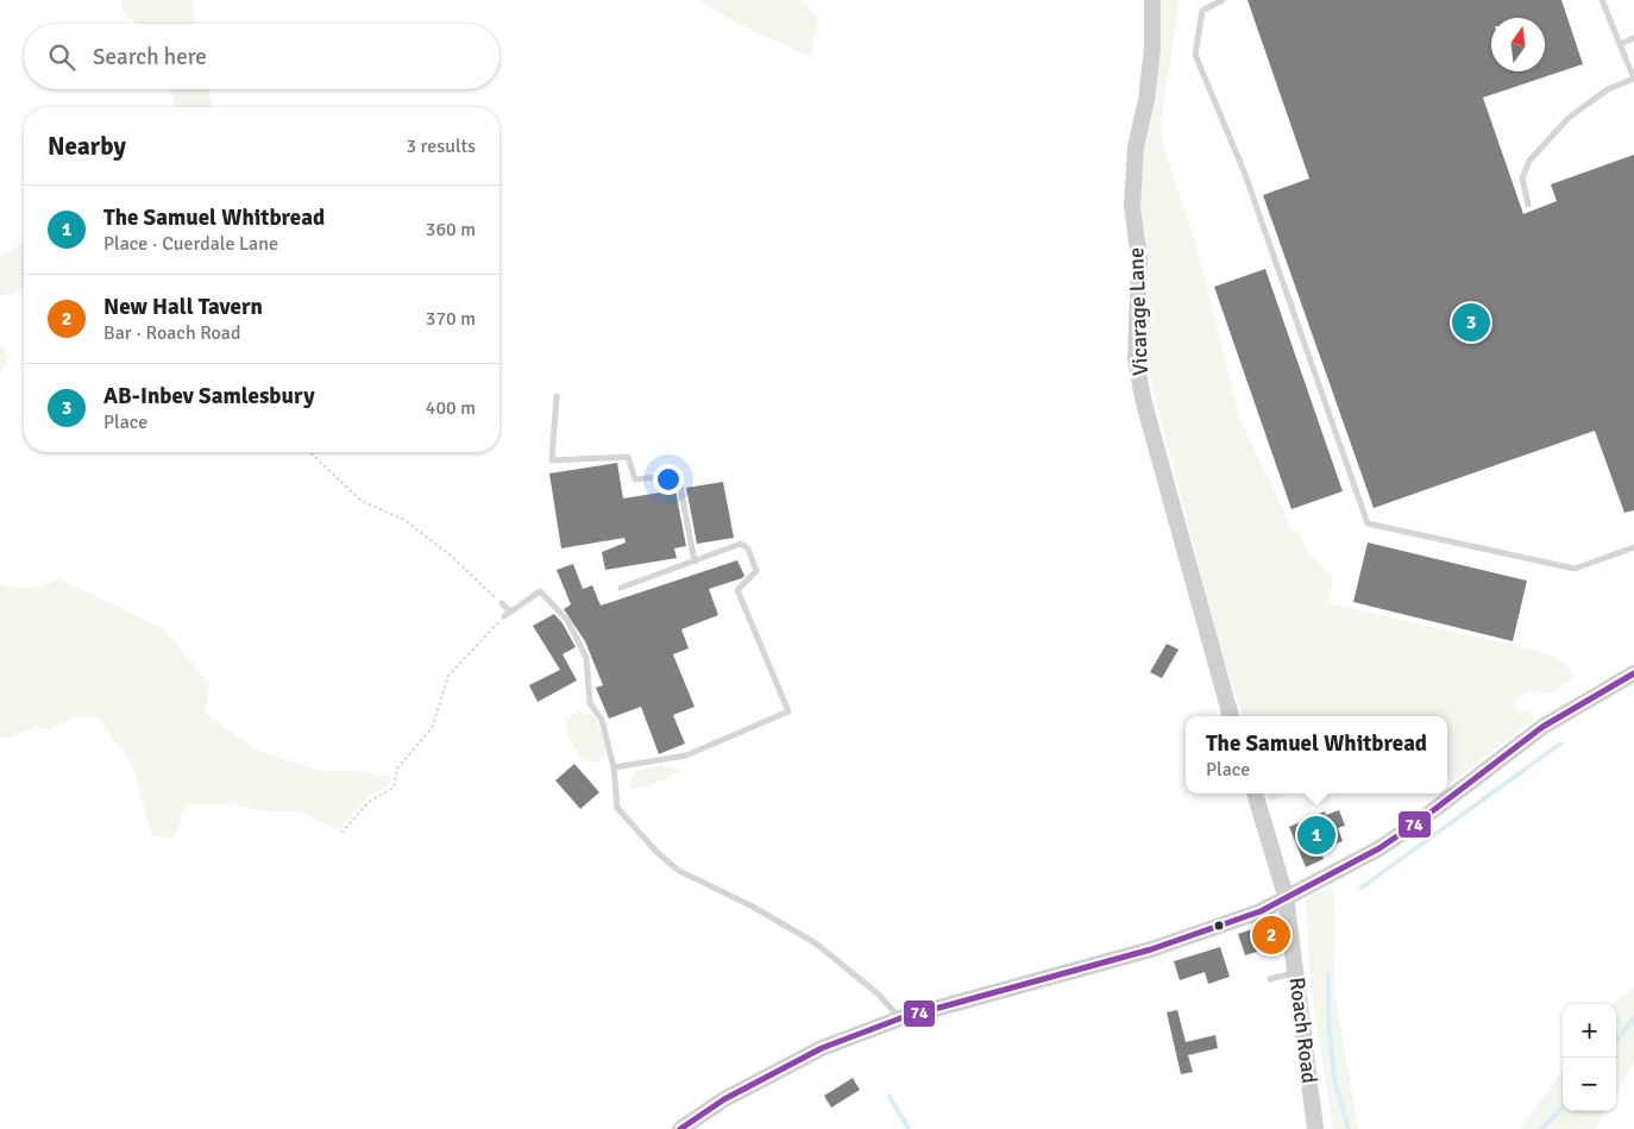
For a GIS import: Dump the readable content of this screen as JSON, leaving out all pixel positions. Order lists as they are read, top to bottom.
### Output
{
  "streets": {
    "street": ["Vicarage Lane", "Roach Road"]
  },
  "lines": ["transit line 74"],
  "north": "top",
  "page": {
    "search": "Search here",
    "heading": ["Nearby", "3 results"],
    "list": [
      {
        "mark": "1",
        "name": "The Samuel Whitbread",
        "note": "Place · Cuerdale Lane",
        "value": "360 m"
      },
      {
        "mark": "2",
        "name": "New Hall Tavern",
        "note": "Bar · Roach Road",
        "value": "370 m"
      },
      {
        "mark": "3",
        "name": "AB-Inbev Samlesbury",
        "note": "Place",
        "value": "400 m"
      }
    ],
    "pins": ["3", "1", "2"],
    "popup": ["The Samuel Whitbread", "Place"],
    "map_buttons": ["+", "−"]
  }
}
